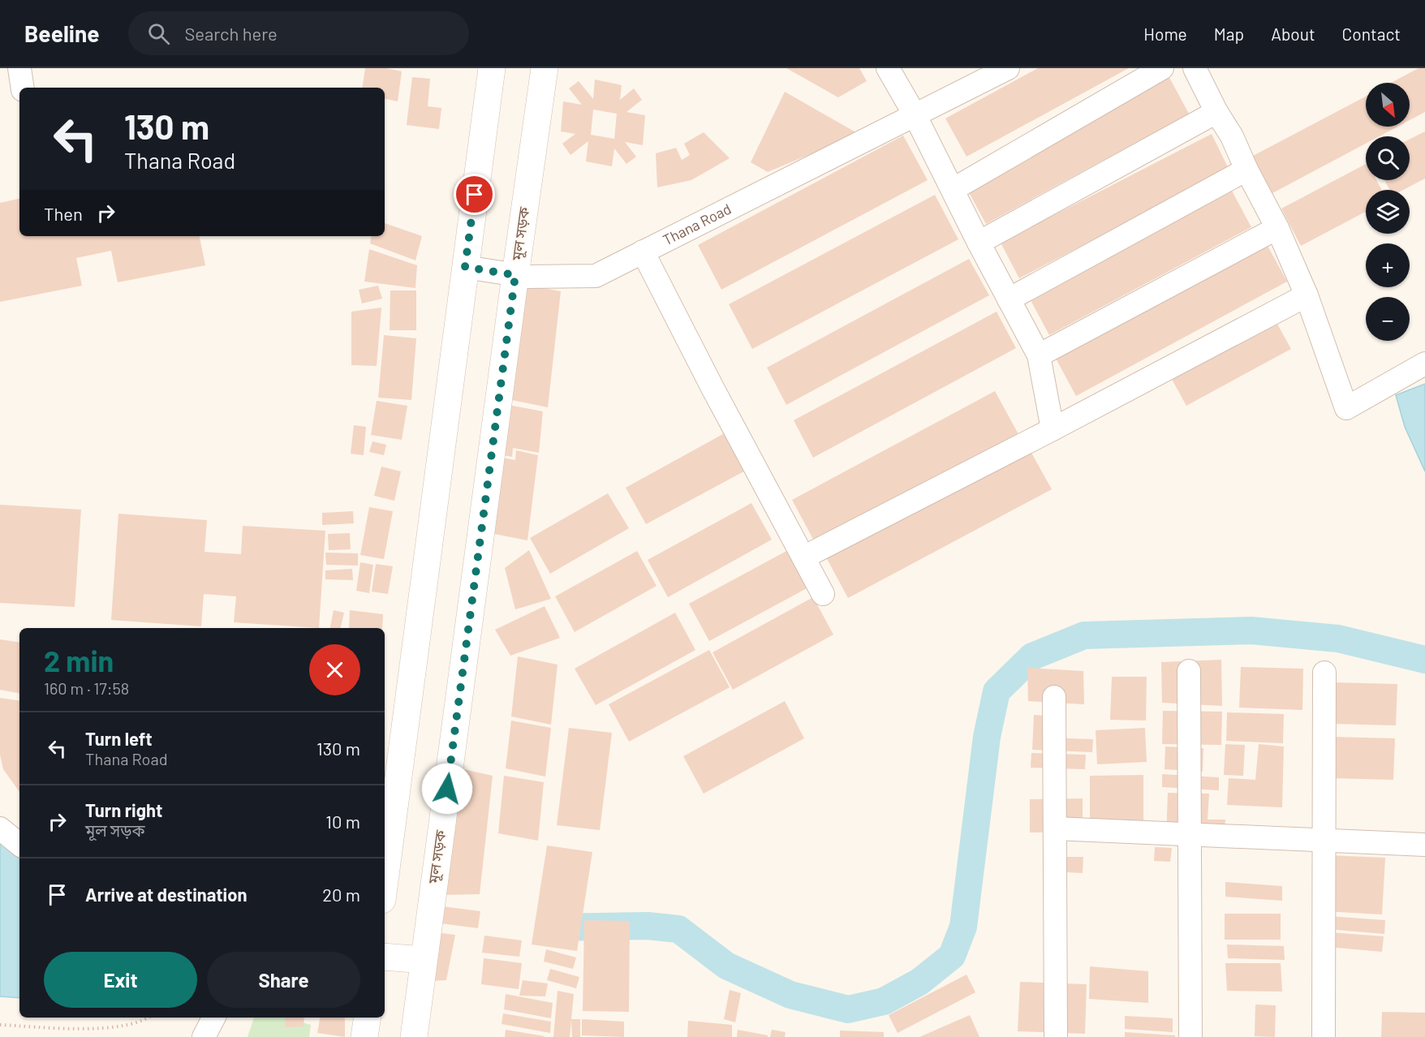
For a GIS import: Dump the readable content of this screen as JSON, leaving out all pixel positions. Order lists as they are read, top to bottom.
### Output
{
  "streets": {
    "street": ["Thana Road", "মূল সড়ক"]
  },
  "crossings": [
    ["Thana Road", "মূল সড়ক"]
  ],
  "north": "bottom right",
  "page": {
    "header": "Beeline",
    "search": "Search here",
    "nav": [
      "Home",
      "Map",
      "About",
      "Contact"
    ],
    "map_buttons": ["+", "−"],
    "turn": ["130 m", "Thana Road"],
    "then": "Then",
    "heading": ["2 min", "160 m · 17:58"],
    "list": [
      {
        "name": "Turn left",
        "note": "Thana Road",
        "value": "130 m"
      },
      {
        "name": "Turn right",
        "note": "মূল সড়ক",
        "value": "10 m"
      },
      {
        "name": "Arrive at destination",
        "value": "20 m"
      }
    ],
    "buttons": ["Exit", "Share"]
  }
}
